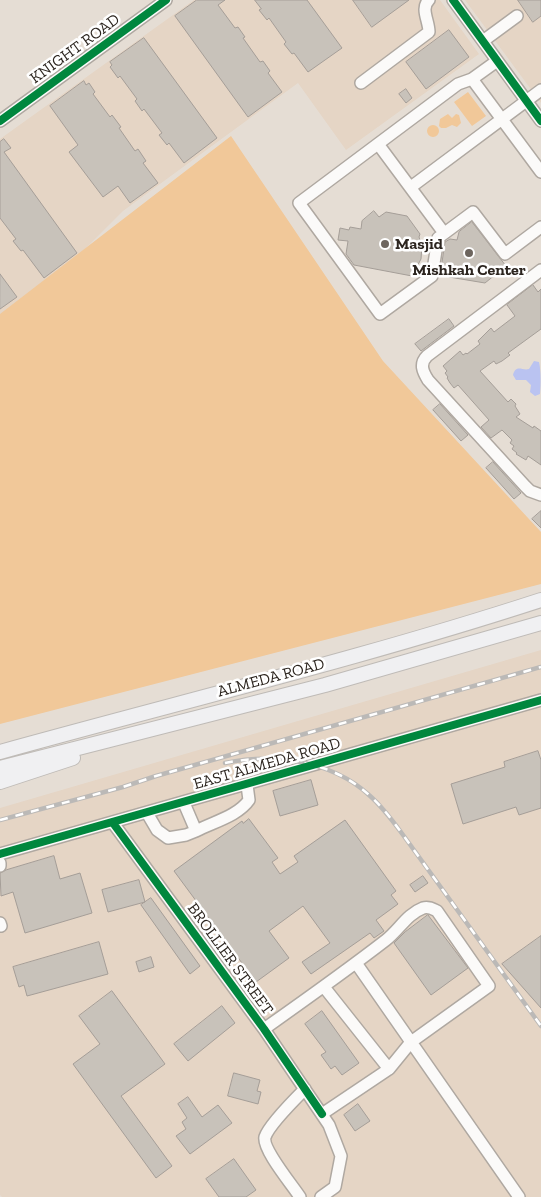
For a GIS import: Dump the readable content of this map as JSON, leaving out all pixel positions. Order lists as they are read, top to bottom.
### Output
{
  "streets": {
    "main road": ["ALMEDA ROAD"],
    "street": ["KNIGHT ROAD", "EAST ALMEDA ROAD", "BROLLIER STREET"]
  },
  "crossings": [
    ["EAST ALMEDA ROAD", "BROLLIER STREET"]
  ],
  "places": ["Masjid", "Mishkah Center"]
}
